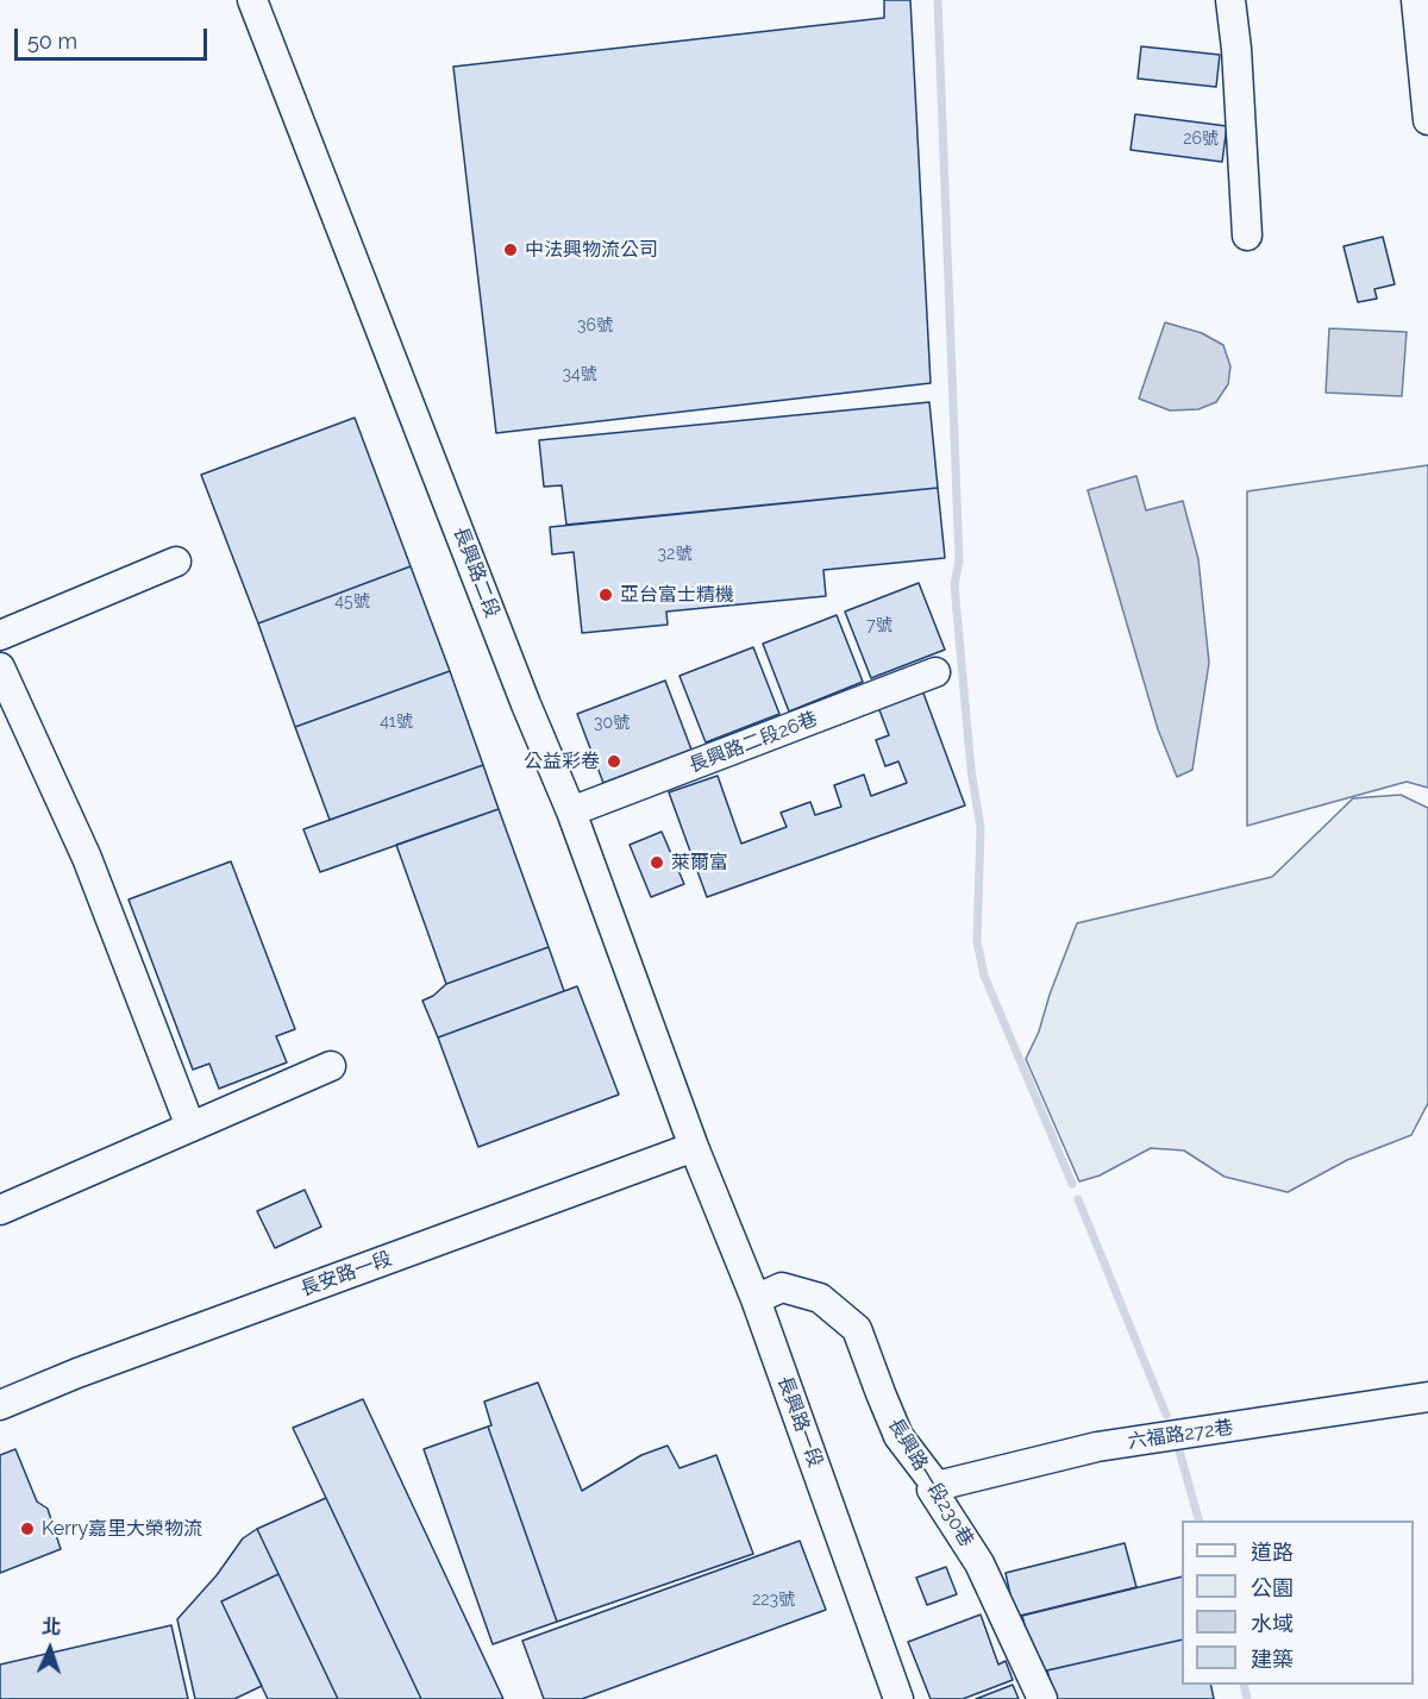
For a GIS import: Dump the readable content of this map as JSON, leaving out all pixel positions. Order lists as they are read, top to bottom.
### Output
{
  "streets": {
    "street": [
      "長興路二段",
      "長興路二段26巷",
      "長安路一段",
      "長興路一段",
      "六福路272巷",
      "長興路一段230巷"
    ]
  },
  "crossings": [
    ["長興路二段", "長興路二段26巷"],
    ["長興路二段", "長安路一段"],
    ["長興路二段", "長興路一段"],
    ["長安路一段", "長興路一段"],
    ["長興路一段", "長興路一段230巷"],
    ["六福路272巷", "長興路一段230巷"]
  ],
  "places": [
    "中法興物流公司",
    "亞台富士精機",
    "公益彩卷",
    "萊爾富",
    "Kerry嘉里大榮物流"
  ],
  "house_numbers": [
    "26號",
    "36號",
    "34號",
    "32號",
    "45號",
    "7號",
    "41號",
    "30號",
    "223號"
  ],
  "legend": [
    "道路",
    "公園",
    "水域",
    "建築"
  ],
  "scale_bar": "50 m",
  "north": "top"
}
